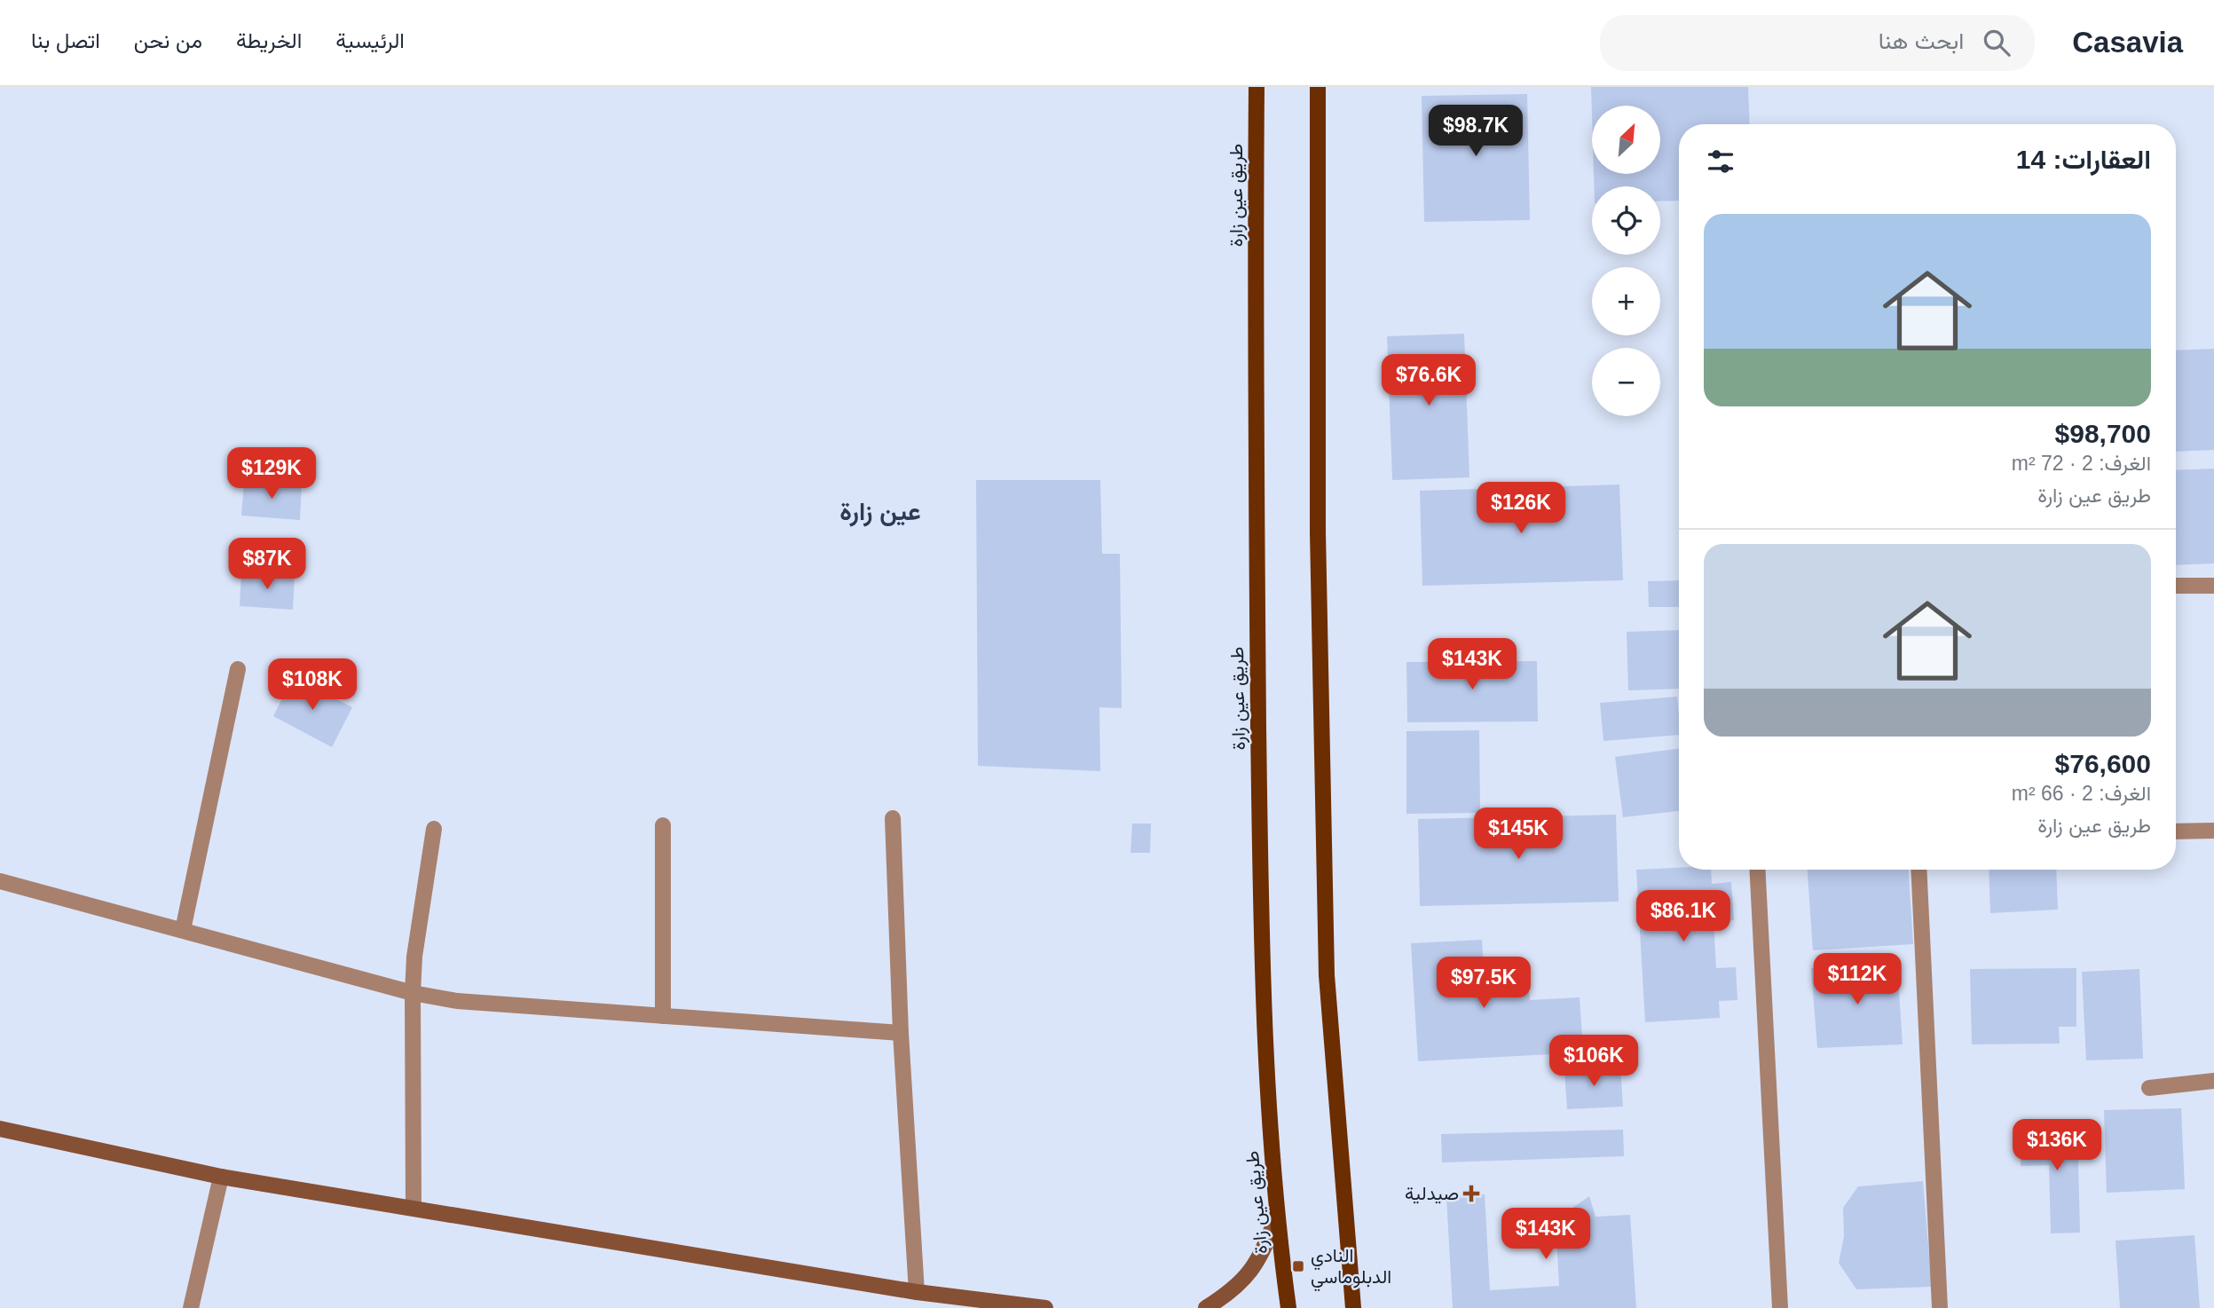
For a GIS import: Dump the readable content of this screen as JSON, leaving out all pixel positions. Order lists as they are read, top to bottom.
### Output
{
  "streets": {
    "main road": ["طريق عين زارة"]
  },
  "districts": ["عين زارة"],
  "places": {
    "health": ["صيدلية"],
    "transit": ["النادي الدبلوماسي"]
  },
  "north": "top right",
  "page": {
    "header": "Casavia",
    "search": "ابحث هنا",
    "nav": [
      "الرئيسية",
      "الخريطة",
      "من نحن",
      "اتصل بنا"
    ],
    "price": [
      "$98.7K",
      "$76.6K",
      "$129K",
      "$126K",
      "$87K",
      "$143K",
      "$108K",
      "$145K",
      "$86.1K",
      "$112K",
      "$97.5K",
      "$106K",
      "$136K",
      "$143K"
    ],
    "map_buttons": ["+", "−"],
    "heading": "العقارات: 14",
    "list": [
      {
        "name": "$98,700",
        "note": "الغرف: 2 · 72 m² · طريق عين زارة"
      },
      {
        "name": "$76,600",
        "note": "الغرف: 2 · 66 m² · طريق عين زارة"
      }
    ]
  }
}
